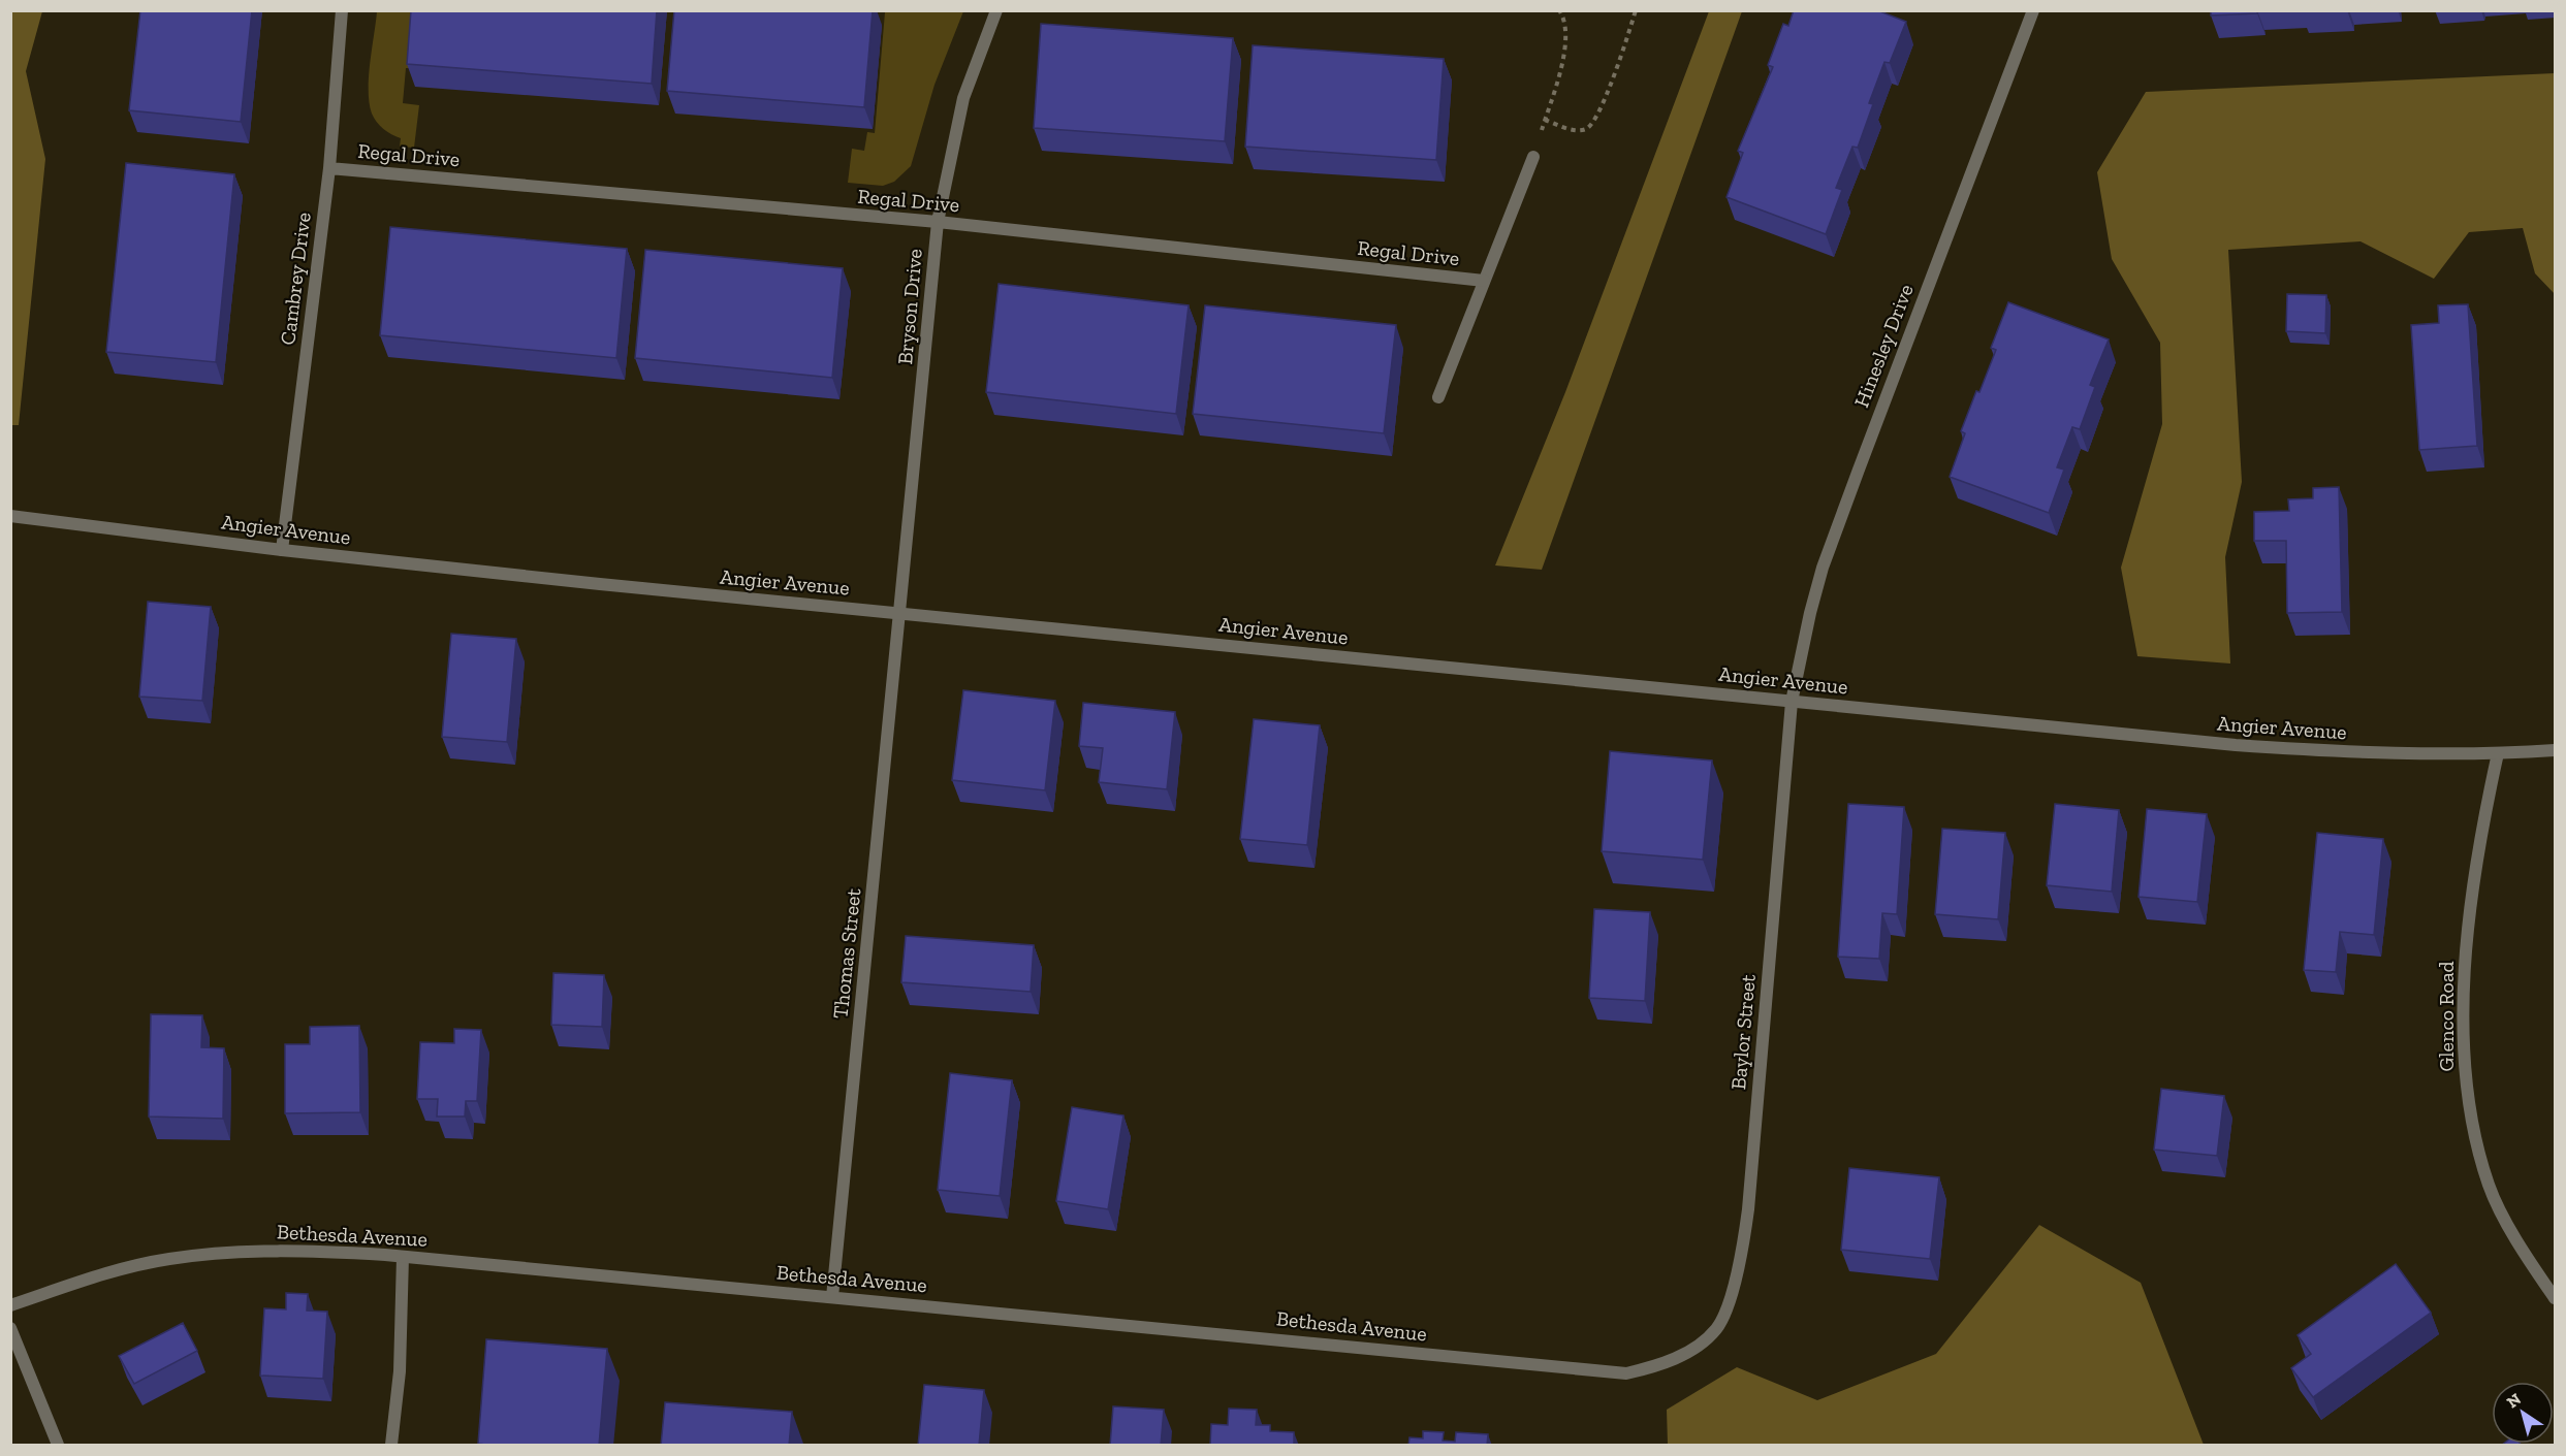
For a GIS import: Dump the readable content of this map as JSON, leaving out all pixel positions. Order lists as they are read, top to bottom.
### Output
{
  "streets": {
    "street": [
      "Regal Drive",
      "Cambrey Drive",
      "Bryson Drive",
      "Hinesley Drive",
      "Angier Avenue",
      "Thomas Street",
      "Glenco Road",
      "Baylor Street",
      "Bethesda Avenue"
    ]
  },
  "crossings": [
    ["Regal Drive", "Cambrey Drive"],
    ["Regal Drive", "Bryson Drive"],
    ["Cambrey Drive", "Angier Avenue"],
    ["Bryson Drive", "Angier Avenue"],
    ["Bryson Drive", "Thomas Street"],
    ["Hinesley Drive", "Angier Avenue"],
    ["Hinesley Drive", "Baylor Street"],
    ["Angier Avenue", "Thomas Street"],
    ["Angier Avenue", "Glenco Road"],
    ["Angier Avenue", "Baylor Street"],
    ["Thomas Street", "Bethesda Avenue"],
    ["Baylor Street", "Bethesda Avenue"]
  ],
  "north": "top left"
}
